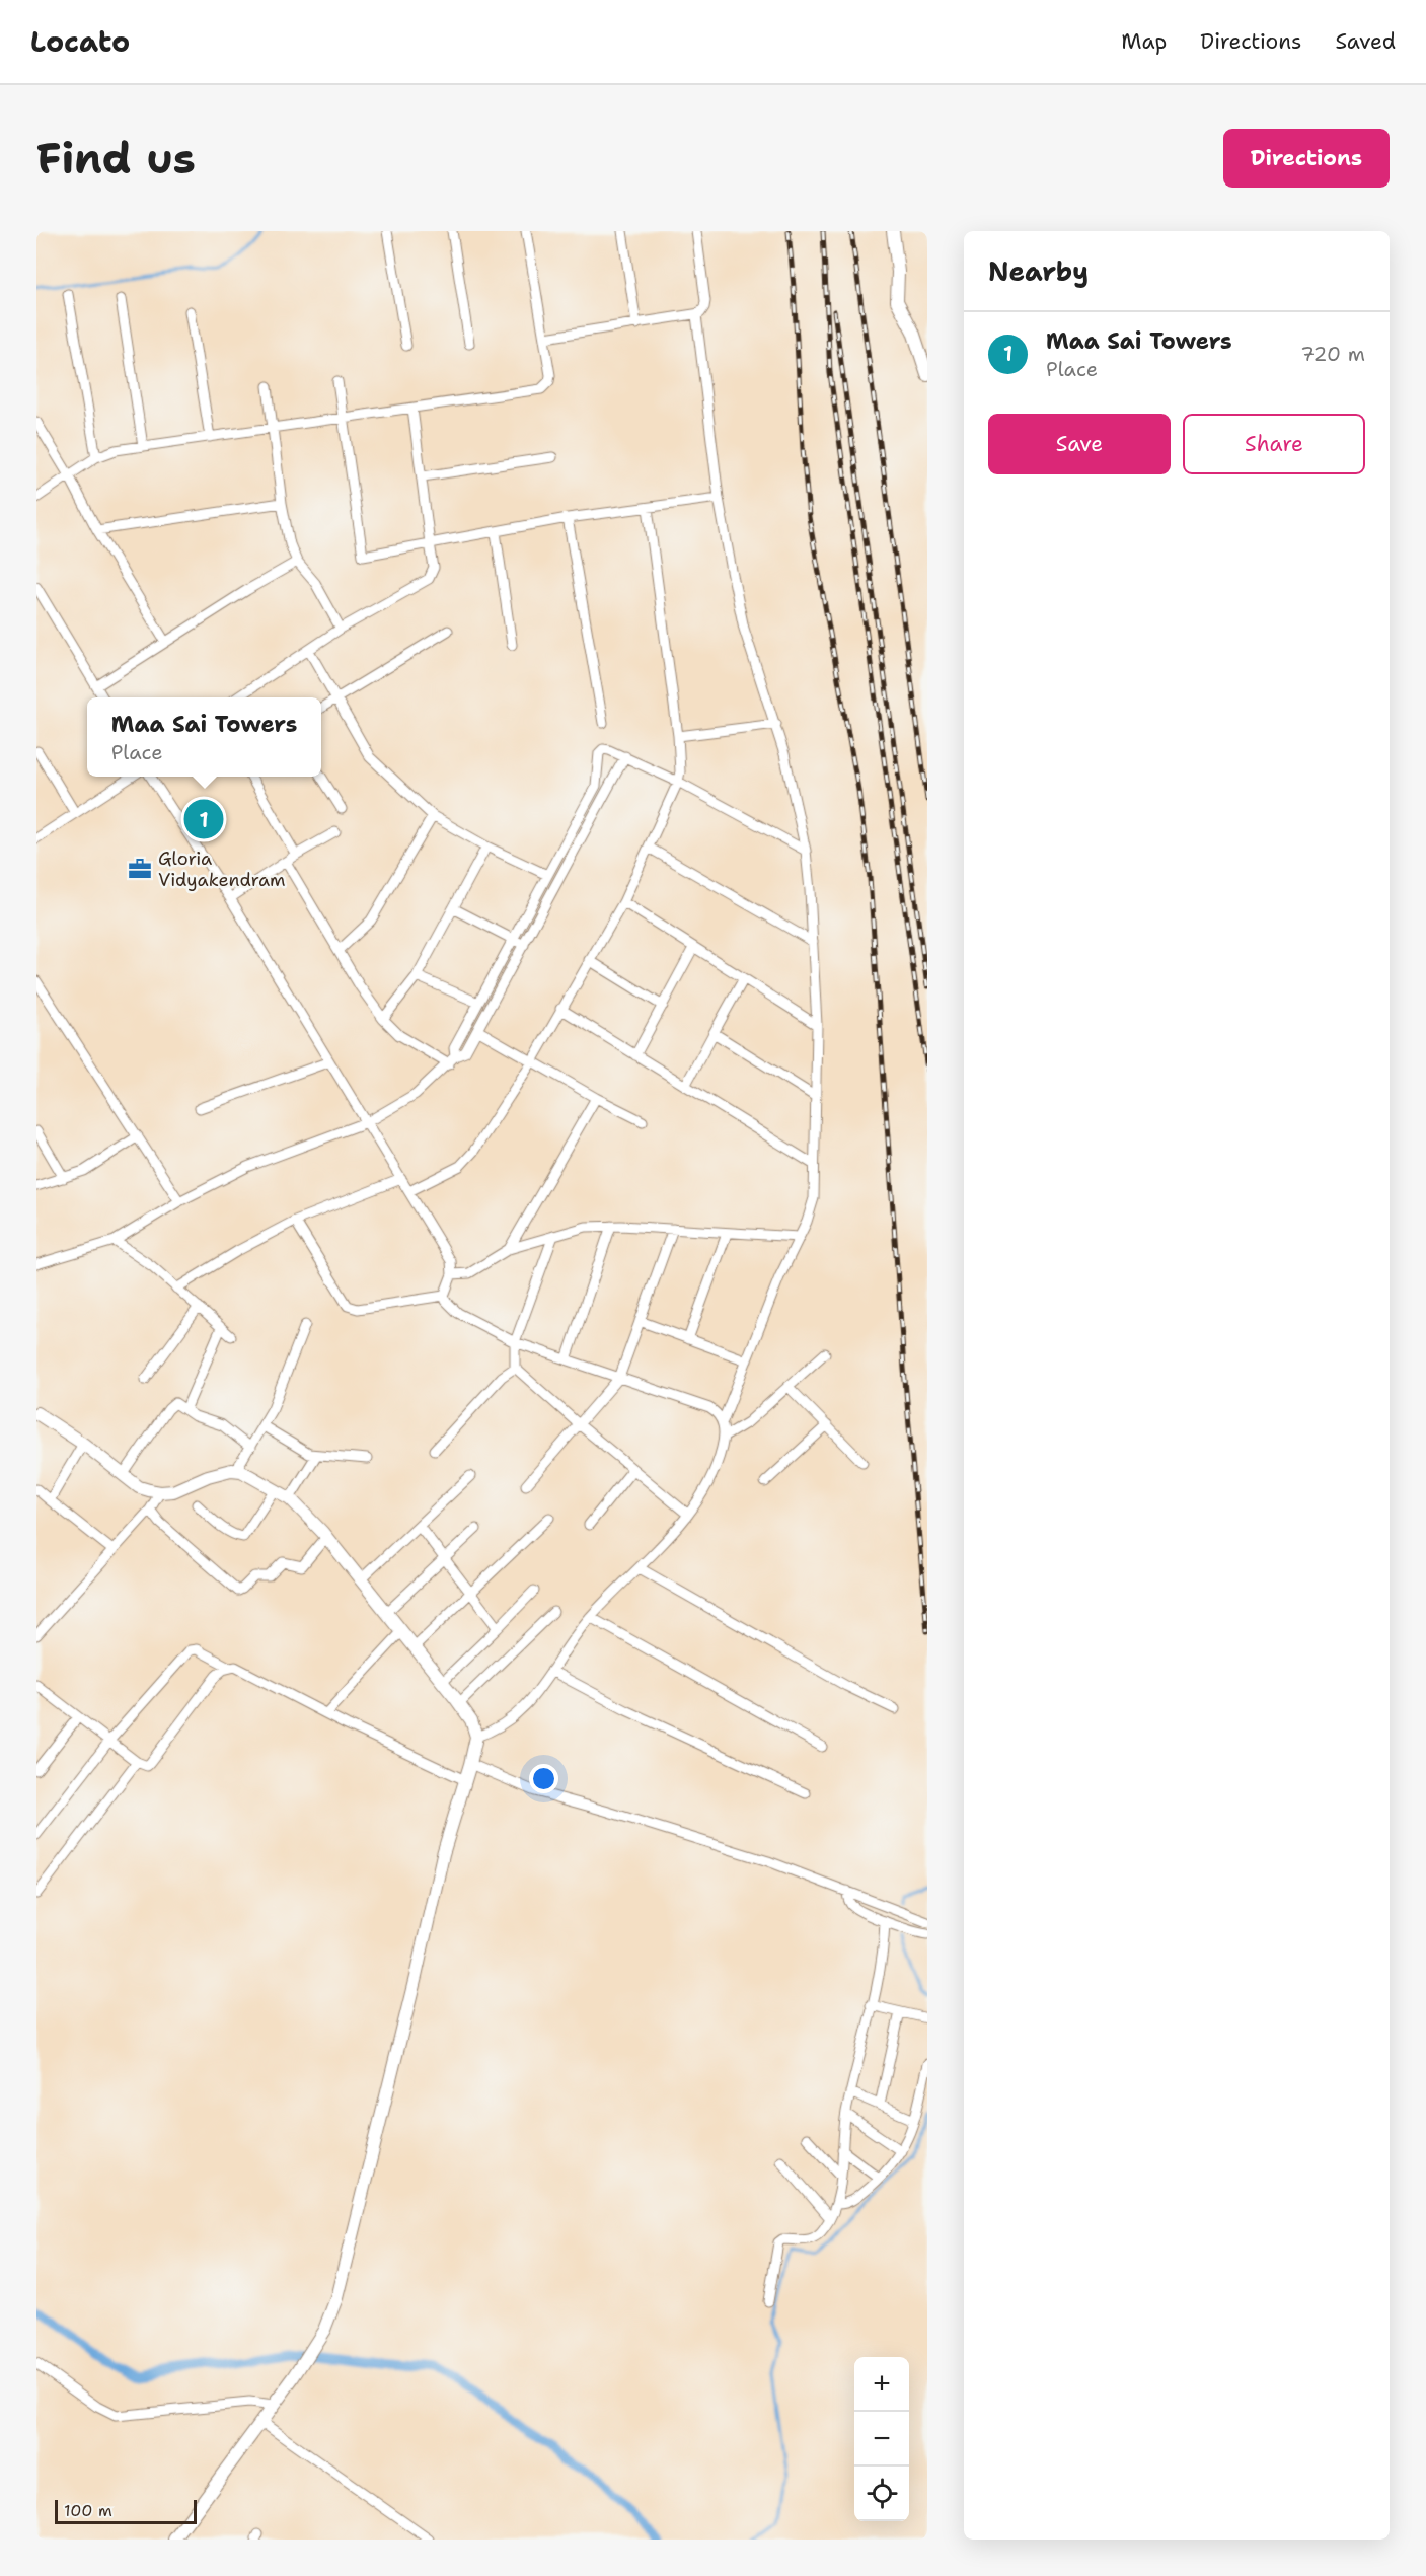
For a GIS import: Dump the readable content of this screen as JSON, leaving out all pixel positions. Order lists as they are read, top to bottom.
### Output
{
  "places": {
    "office": ["Gloria Vidyakendram"]
  },
  "scale_bar": "100 m",
  "page": {
    "header": "Locato",
    "nav": ["Map", "Directions", "Saved"],
    "buttons": [
      "Directions",
      ["Save", "Share"]
    ],
    "title": "Find us",
    "heading": "Nearby",
    "list": [
      {
        "mark": "1",
        "name": "Maa Sai Towers",
        "note": "Place",
        "value": "720 m"
      }
    ],
    "popup": ["Maa Sai Towers", "Place"],
    "pins": "1",
    "map_buttons": ["+", "−"],
    "scale": "100 m"
  }
}
